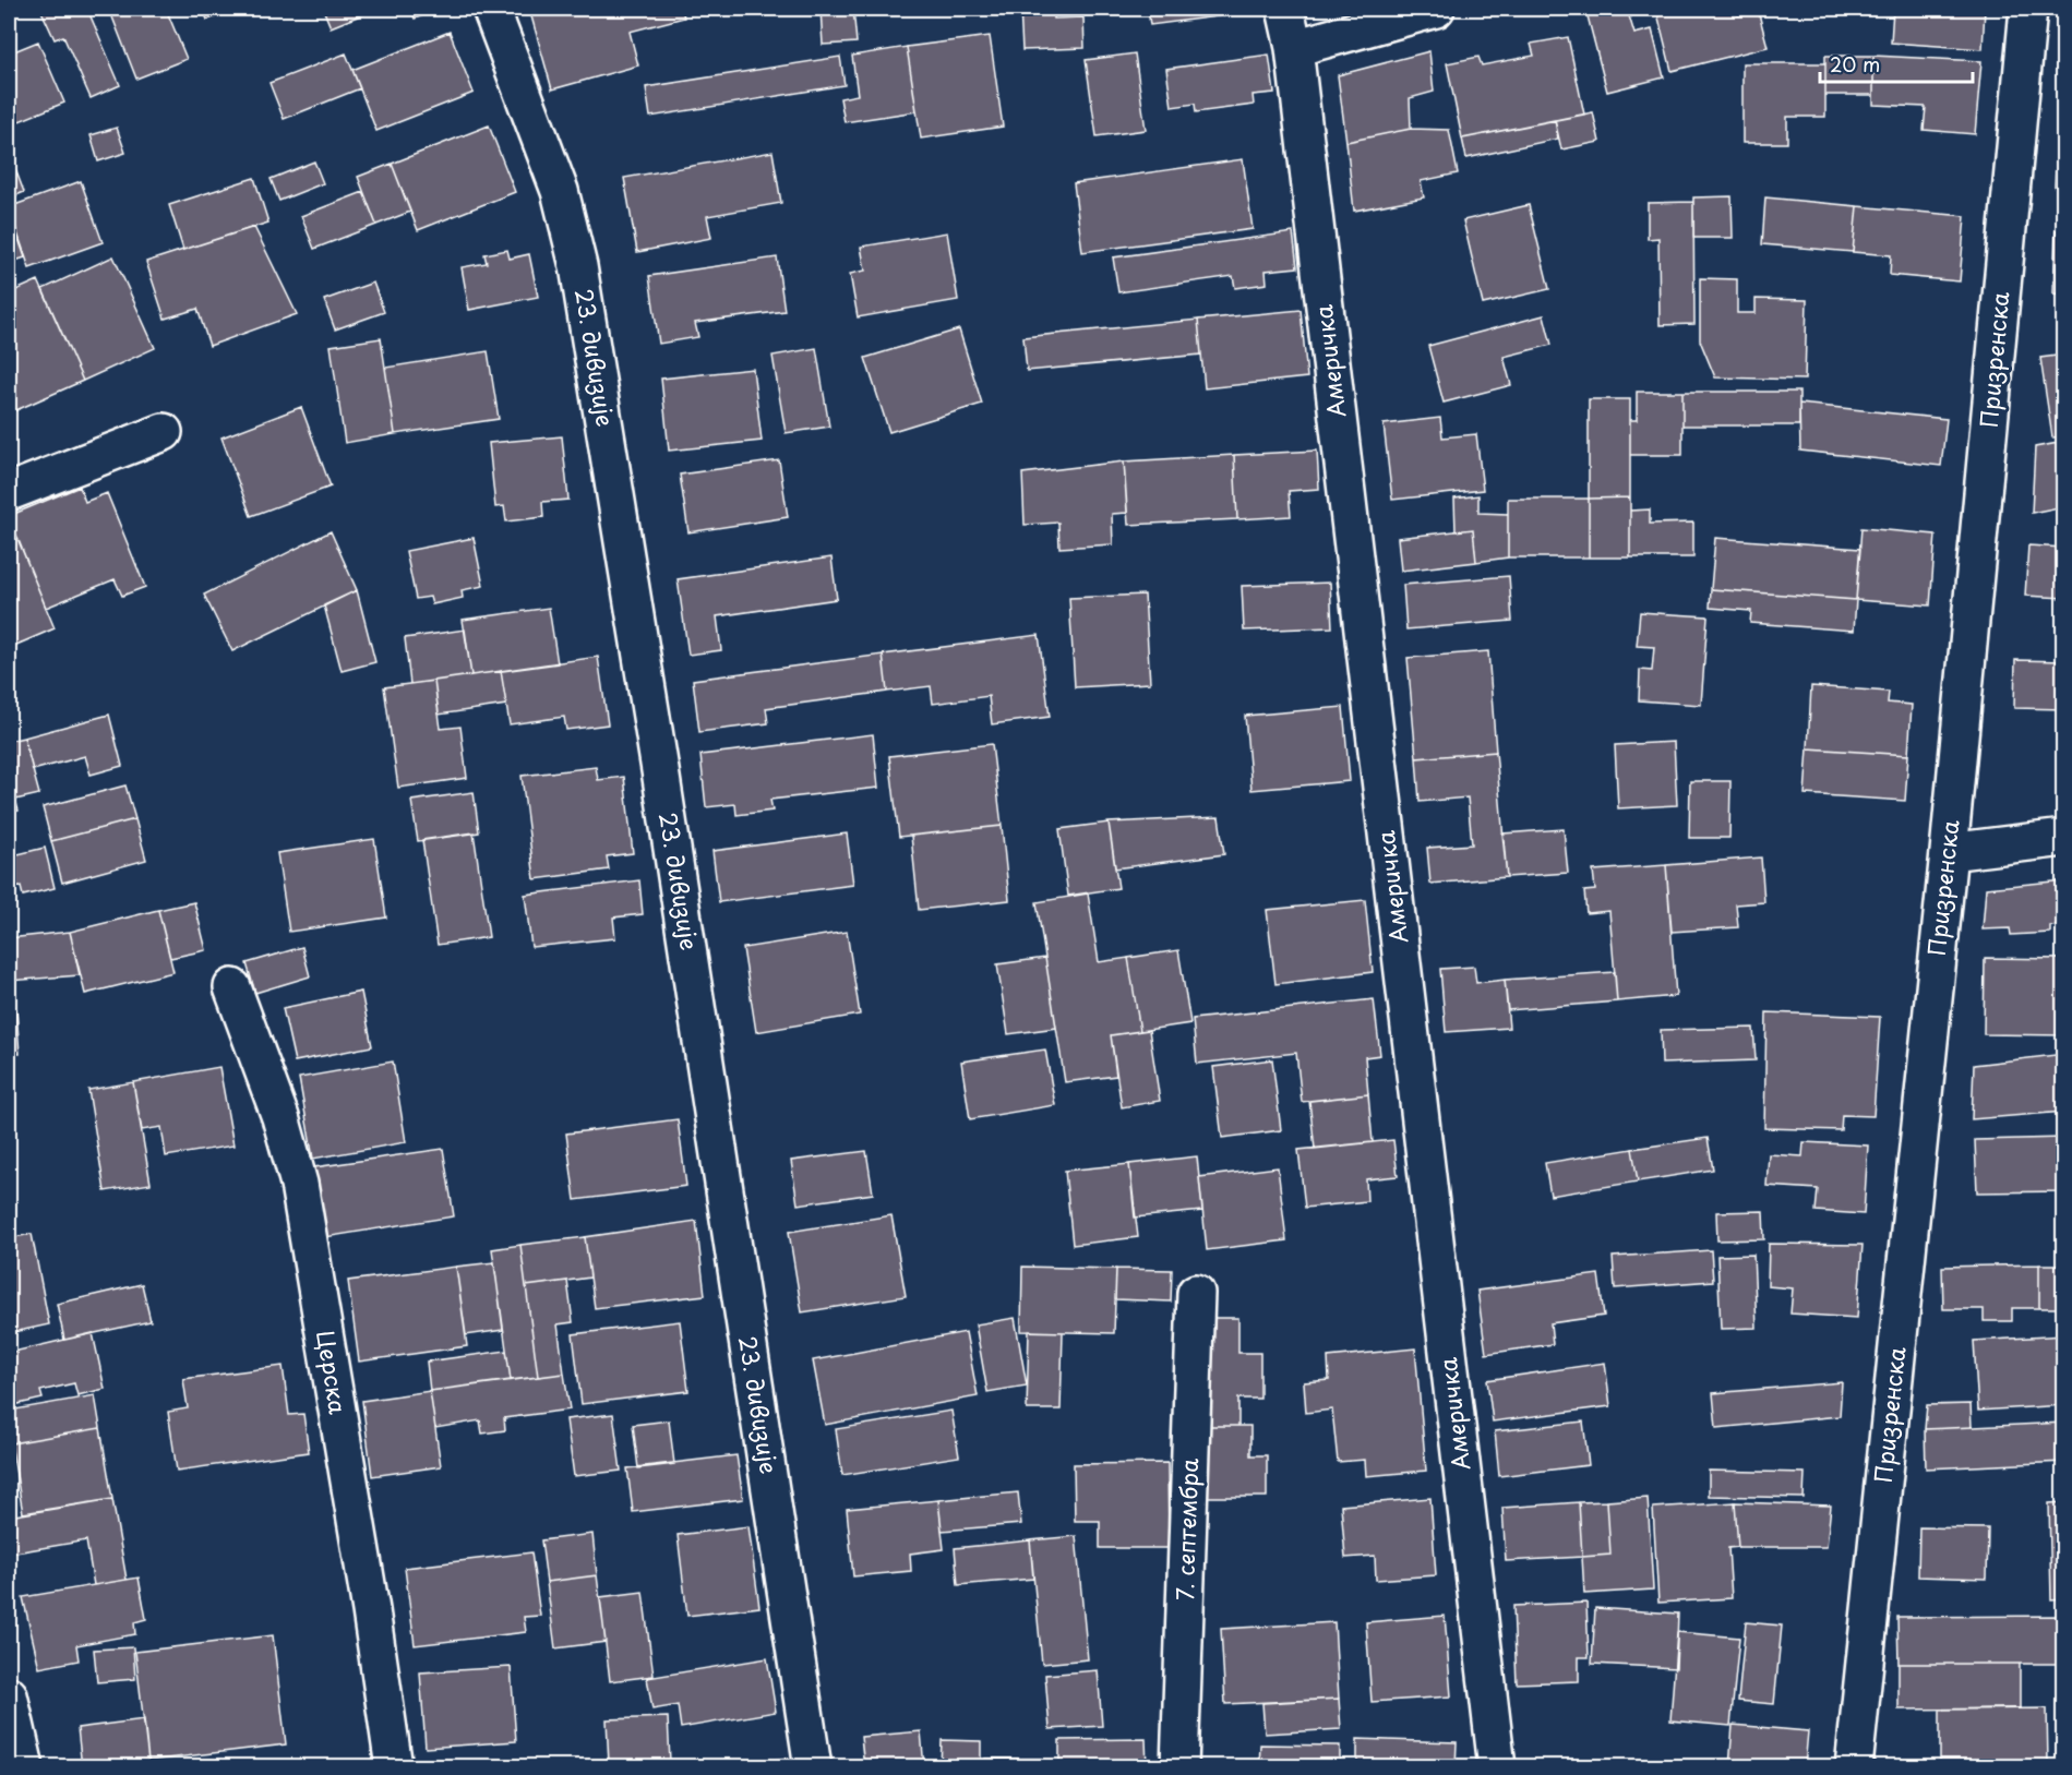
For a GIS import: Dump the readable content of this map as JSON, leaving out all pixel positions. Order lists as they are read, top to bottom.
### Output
{
  "streets": {
    "street": [
      "23. дивизије",
      "Призренска",
      "Америчка",
      "Церска",
      "7. септембра"
    ]
  },
  "scale_bar": "20 m"
}
